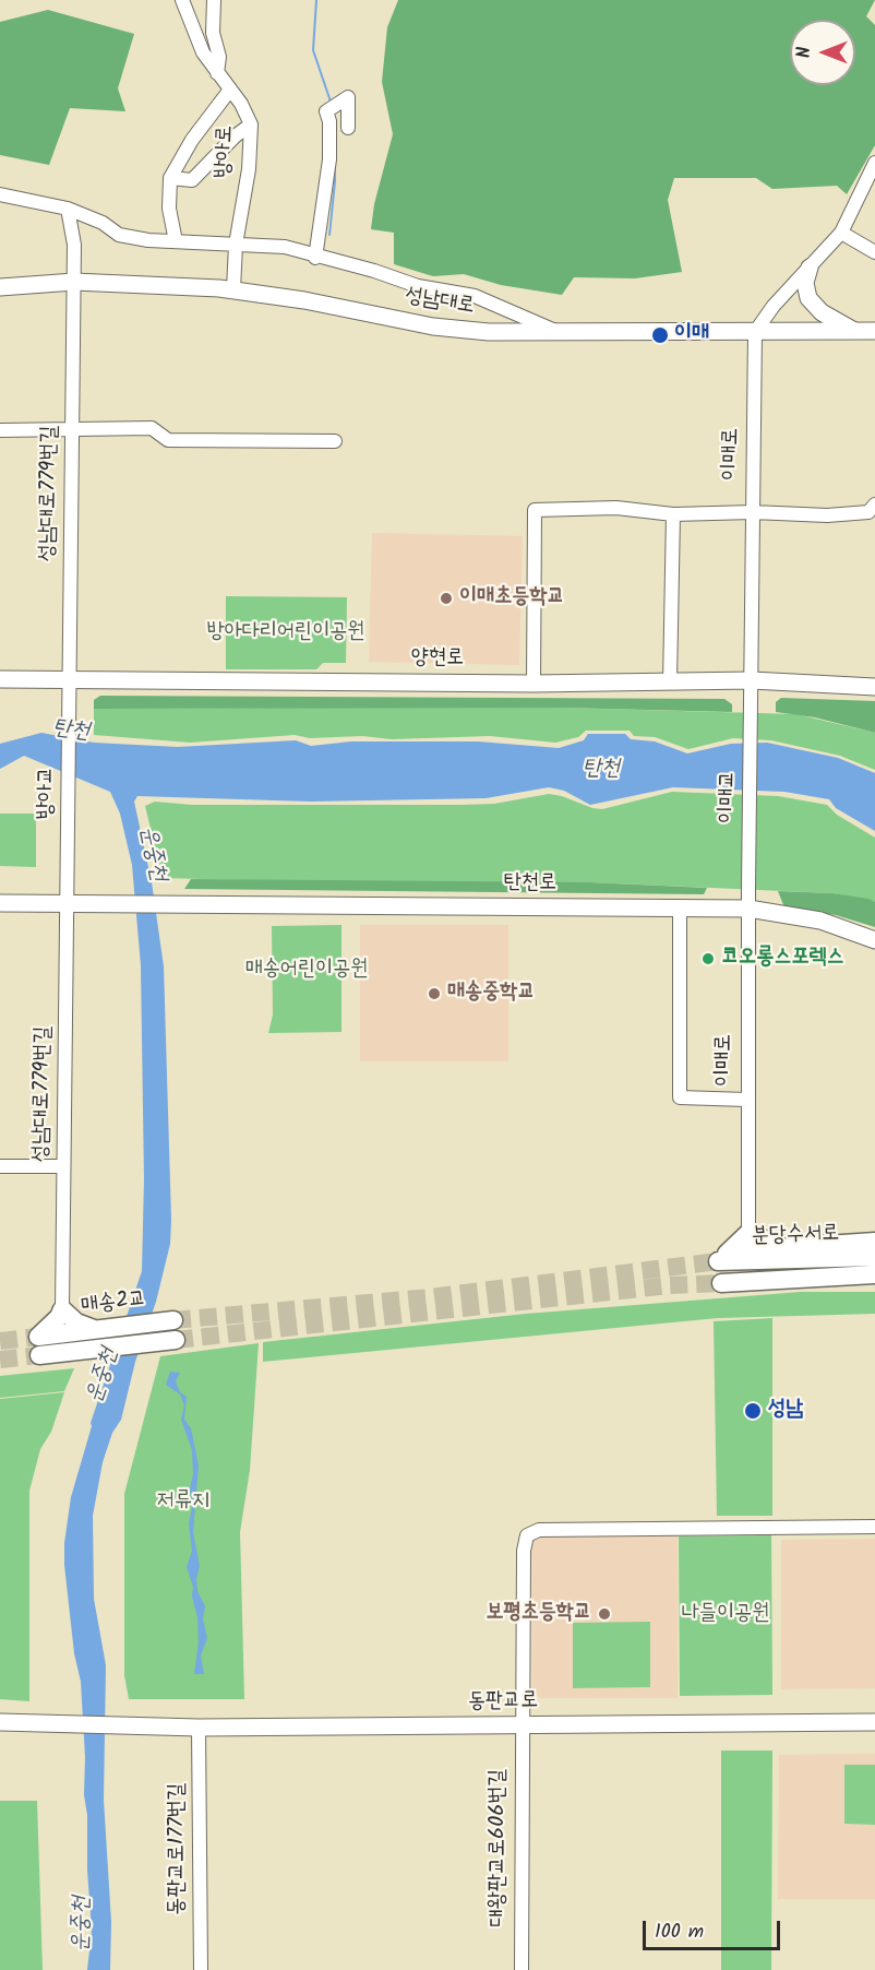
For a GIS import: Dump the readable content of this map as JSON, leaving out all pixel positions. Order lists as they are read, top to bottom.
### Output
{
  "streets": {
    "highway": ["분당수서로", "매송2교"],
    "main road": [
      "성남대로",
      "양현로",
      "탄천로",
      "동판교로"
    ],
    "street": [
      "방아로",
      "이매로",
      "성남대로779번길",
      "방아교",
      "이매교",
      "대왕판교로606번길",
      "동판교로177번길"
    ]
  },
  "crossings": [
    ["방아로", "성남대로"],
    ["성남대로", "이매로"],
    ["성남대로", "성남대로779번길"],
    ["이매로", "양현로"],
    ["이매로", "이매교"],
    ["이매로", "탄천로"],
    ["성남대로779번길", "양현로"],
    ["성남대로779번길", "방아교"],
    ["성남대로779번길", "탄천로"],
    ["동판교로", "대왕판교로606번길"],
    ["동판교로", "동판교로177번길"]
  ],
  "water": ["탄천", "운중천"],
  "parks": [
    "방아다리어린이공원",
    "매송어린이공원",
    "저류지",
    "나들이공원"
  ],
  "places": [
    "이매",
    "이매초등학교",
    "코오롱스포렉스",
    "매송중학교",
    "성남",
    "보평초등학교"
  ],
  "scale_bar": "100 m",
  "north": "left"
}
